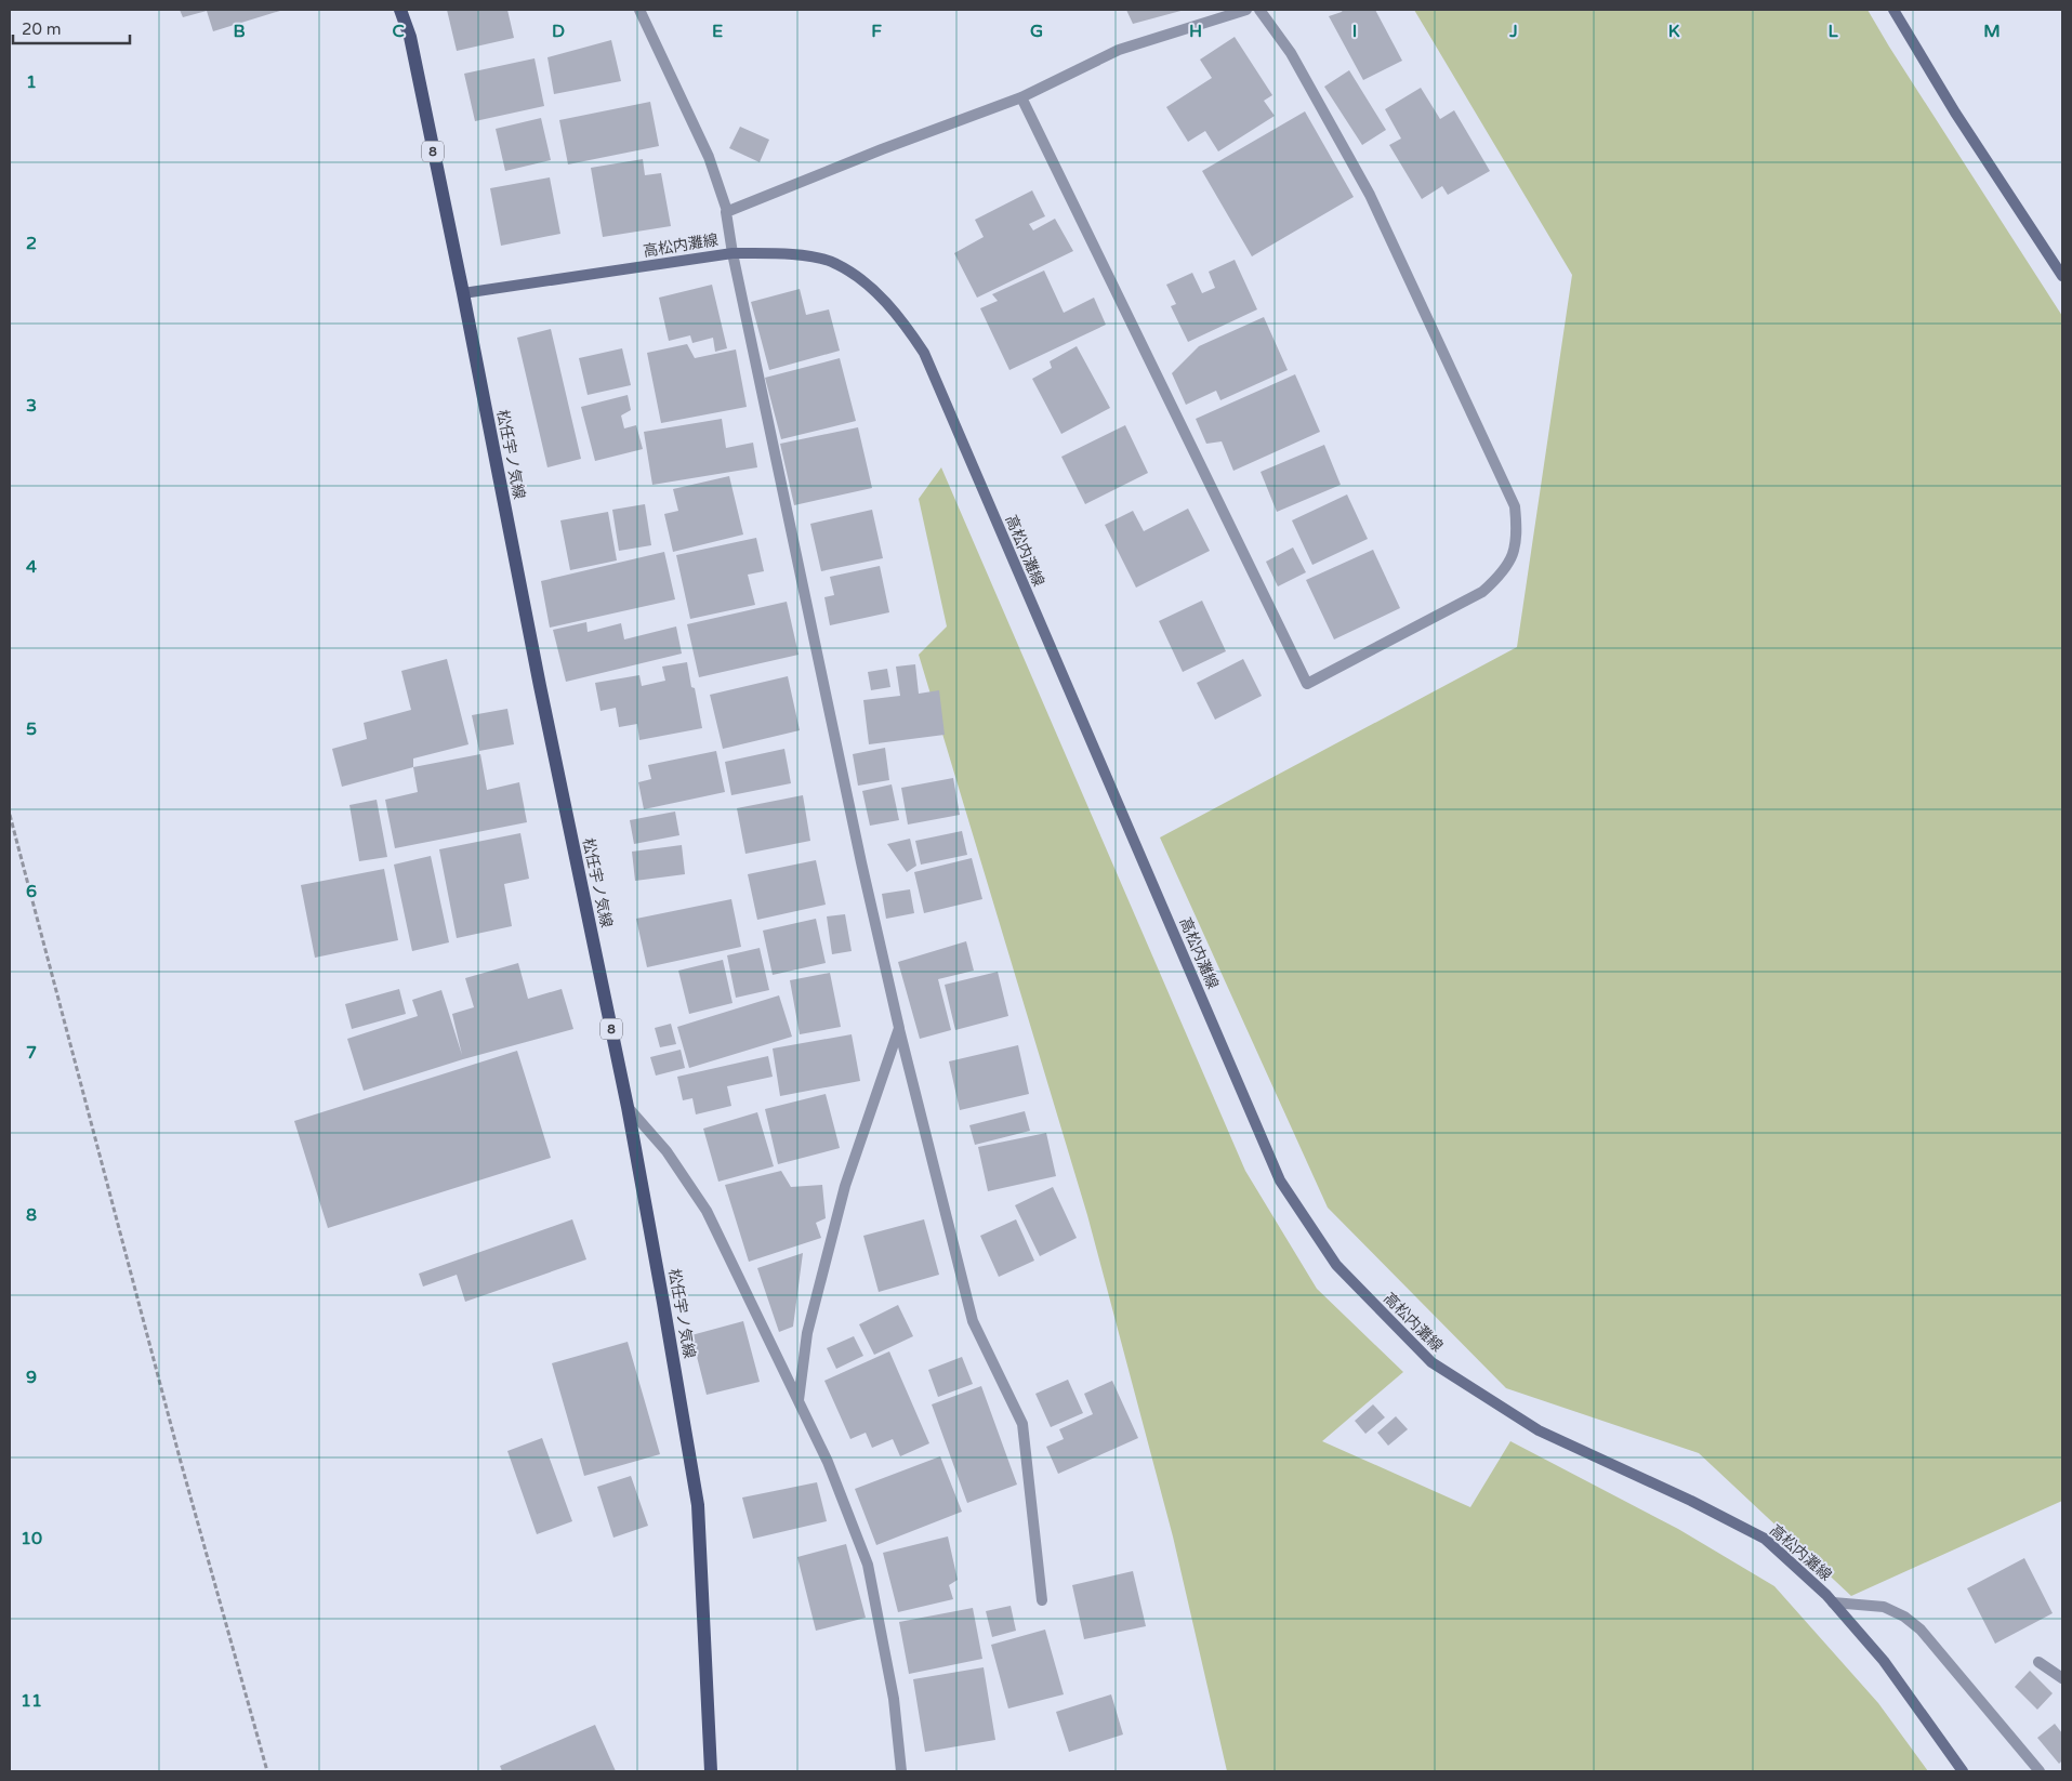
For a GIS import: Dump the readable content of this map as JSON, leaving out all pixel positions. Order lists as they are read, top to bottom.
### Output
{
  "streets": {
    "main road": ["8", "高松内灘線", "松任宇ノ気線"]
  },
  "crossings": [
    ["高松内灘線", "松任宇ノ気線"]
  ],
  "scale_bar": "20 m",
  "grid": {
    "columns": [
      "B",
      "C",
      "D",
      "E",
      "F",
      "G",
      "H",
      "I",
      "J",
      "K",
      "L",
      "M"
    ],
    "rows": [
      "1",
      "2",
      "3",
      "4",
      "5",
      "6",
      "7",
      "8",
      "9",
      "10",
      "11"
    ]
  }
}
